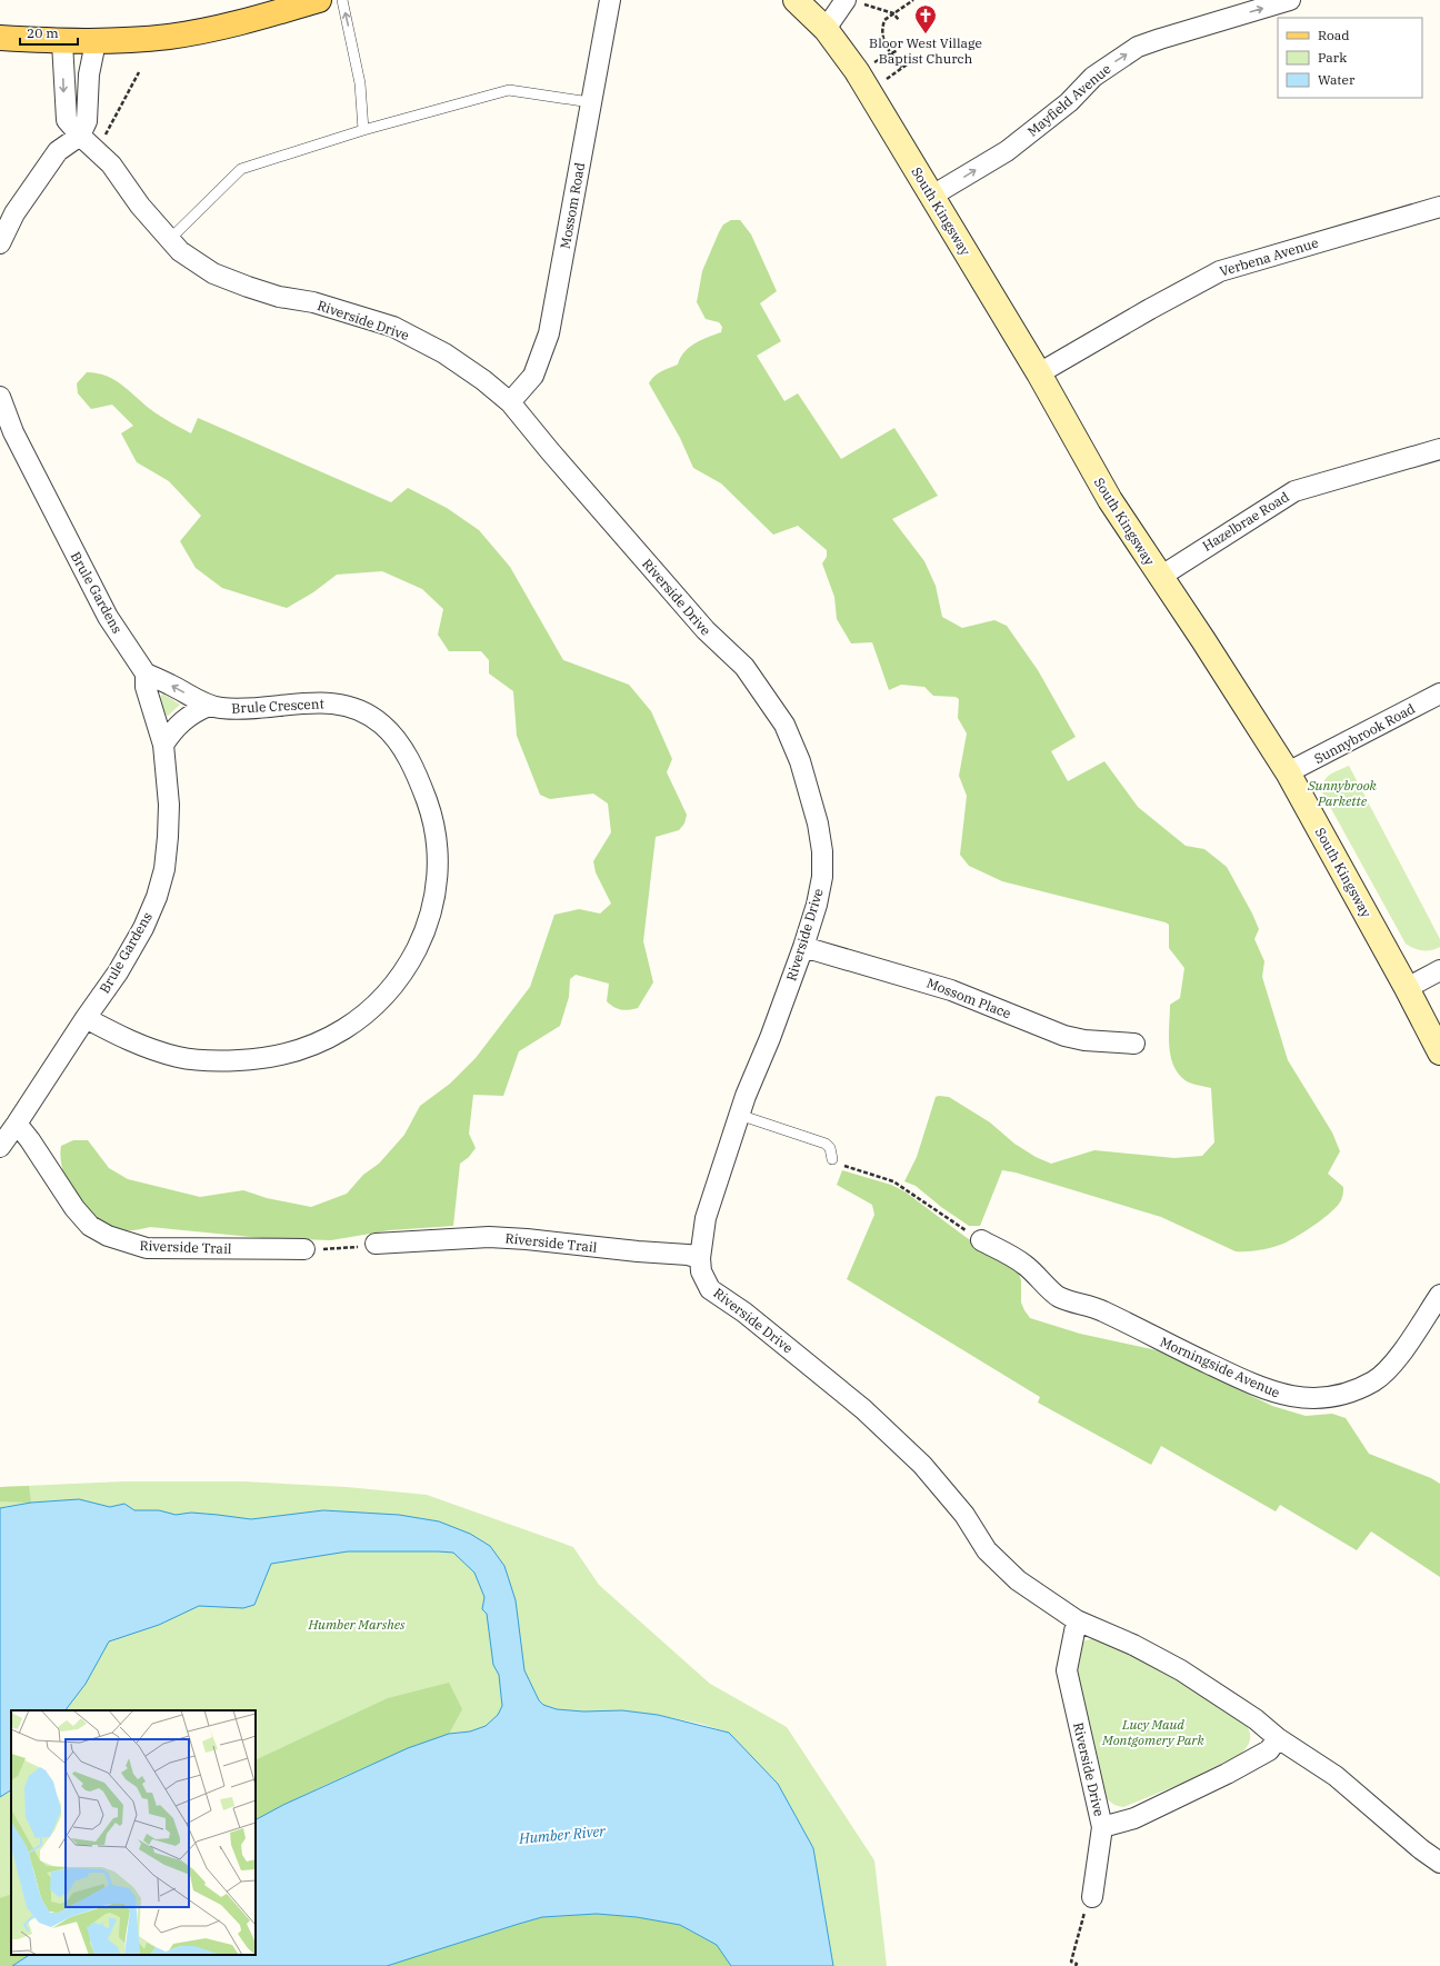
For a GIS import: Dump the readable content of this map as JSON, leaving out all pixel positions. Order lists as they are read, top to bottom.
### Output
{
  "streets": {
    "street": [
      "Mayfield Avenue",
      "Mossom Road",
      "South Kingsway",
      "Verbena Avenue",
      "Riverside Drive",
      "Hazelbrae Road",
      "Brule Gardens",
      "Brule Crescent",
      "Sunnybrook Road",
      "Mossom Place",
      "Riverside Trail",
      "Morningside Avenue"
    ]
  },
  "crossings": [
    ["Mayfield Avenue", "South Kingsway"],
    ["Mossom Road", "Riverside Drive"],
    ["South Kingsway", "Verbena Avenue"],
    ["South Kingsway", "Hazelbrae Road"],
    ["South Kingsway", "Sunnybrook Road"],
    ["Riverside Drive", "Mossom Place"],
    ["Riverside Drive", "Riverside Trail"],
    ["Brule Gardens", "Brule Crescent"],
    ["Brule Gardens", "Riverside Trail"]
  ],
  "one_way": ["Mayfield Avenue"],
  "water": ["Humber River"],
  "parks": ["Sunnybrook Parkette", "Humber Marshes", "Lucy Maud Montgomery Park"],
  "places": {
    "church": ["Bloor West Village Baptist Church"]
  },
  "legend": ["Road", "Park", "Water"],
  "scale_bar": "20 m"
}
